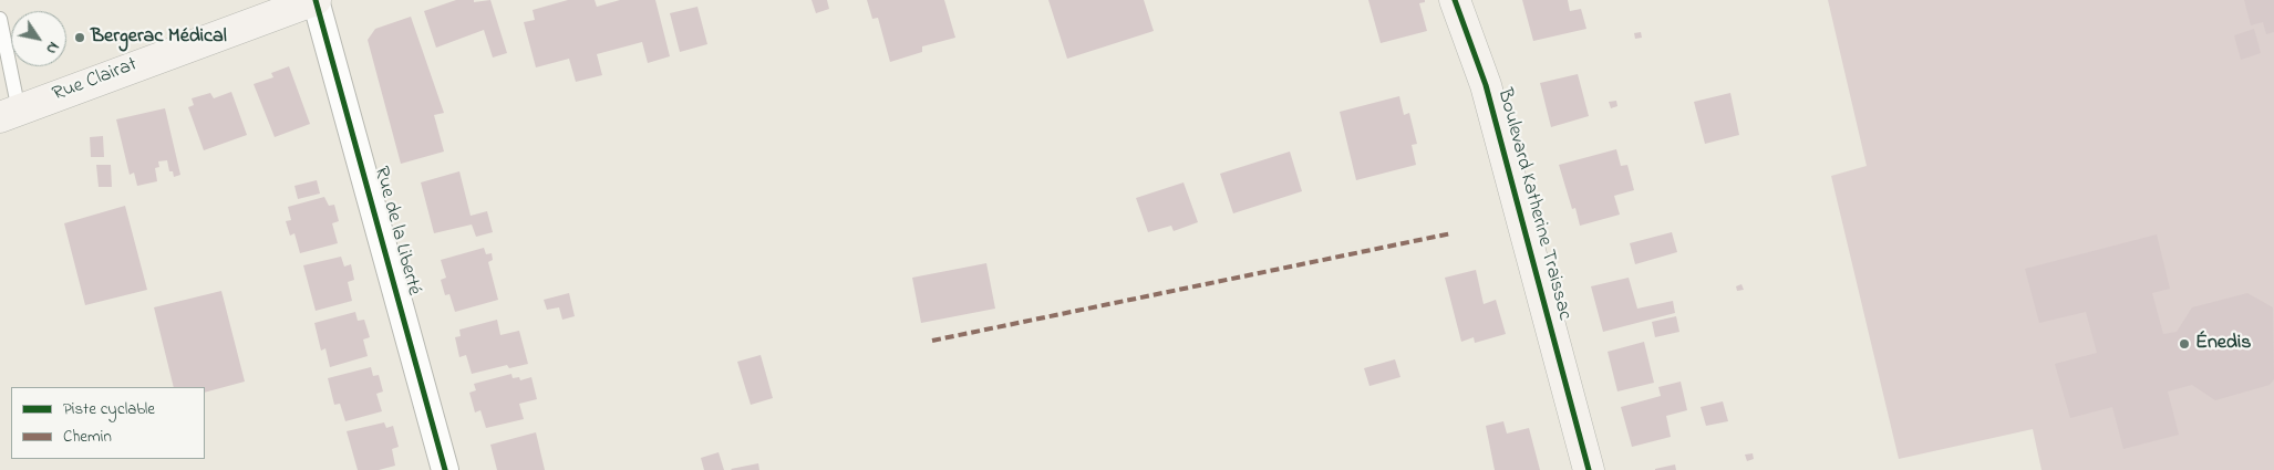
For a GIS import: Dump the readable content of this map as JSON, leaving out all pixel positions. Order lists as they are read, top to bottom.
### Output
{
  "streets": {
    "main road": ["Rue Clairat", "Boulevard Katherine Traissac"],
    "street": ["Rue de la Liberté"]
  },
  "crossings": [
    ["Rue Clairat", "Rue de la Liberté"]
  ],
  "places": ["Bergerac Médical", "Énedis"],
  "legend": ["Piste cyclable", "Chemin"],
  "north": "bottom right"
}
